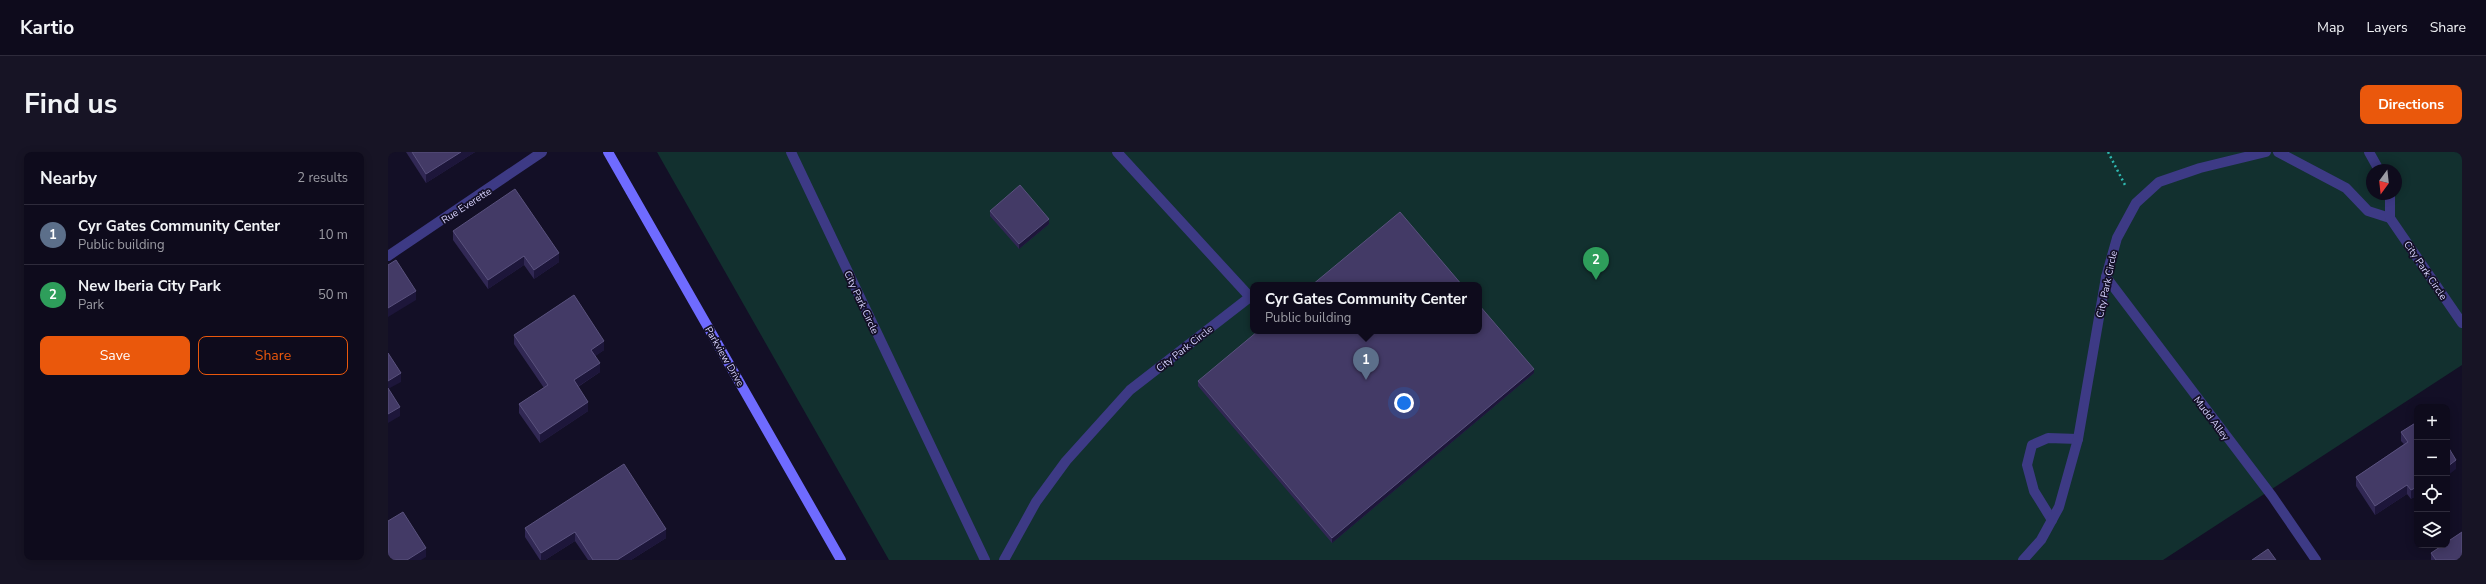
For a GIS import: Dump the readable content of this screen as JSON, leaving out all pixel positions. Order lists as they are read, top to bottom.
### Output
{
  "streets": {
    "main road": ["Parkview Drive"],
    "street": ["Rue Everette", "City Park Circle", "Mudd Alley"]
  },
  "crossings": [
    ["City Park Circle", "Mudd Alley"]
  ],
  "north": "bottom",
  "page": {
    "header": "Kartio",
    "nav": ["Map", "Layers", "Share"],
    "title": "Find us",
    "buttons": [
      "Directions",
      ["Save", "Share"]
    ],
    "heading": ["Nearby", "2 results"],
    "list": [
      {
        "mark": "1",
        "name": "Cyr Gates Community Center",
        "note": "Public building",
        "value": "10 m"
      },
      {
        "mark": "2",
        "name": "New Iberia City Park",
        "note": "Park",
        "value": "50 m"
      }
    ],
    "pins": ["2", "1"],
    "popup": ["Cyr Gates Community Center", "Public building"],
    "map_buttons": ["+", "−"]
  }
}
